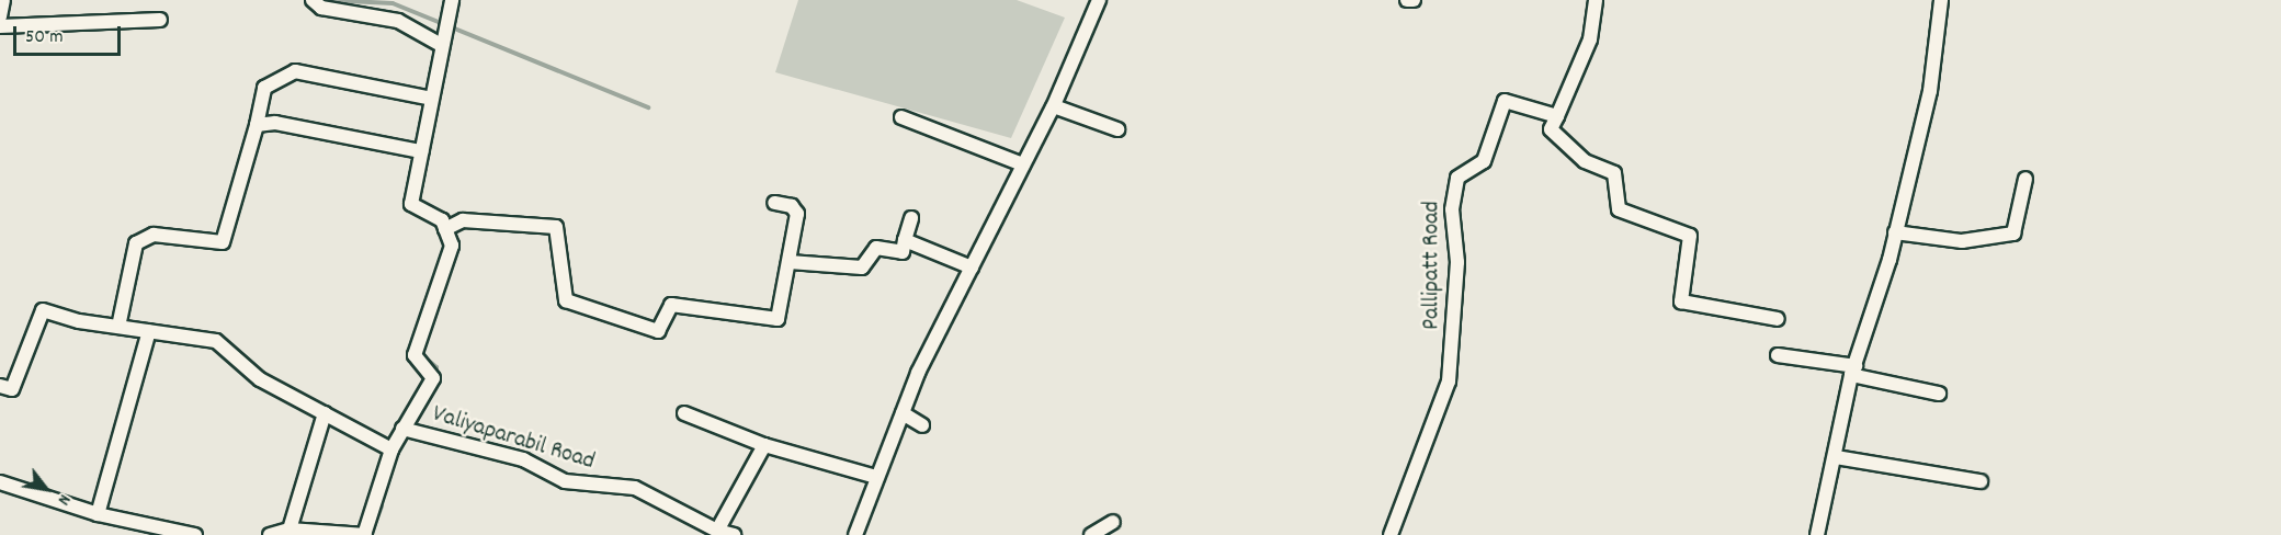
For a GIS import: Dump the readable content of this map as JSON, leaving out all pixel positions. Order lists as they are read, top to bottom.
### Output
{
  "streets": {
    "street": ["Pallipatt Road", "Valiyaparabil Road"]
  },
  "scale_bar": "50 m",
  "north": "bottom right"
}
